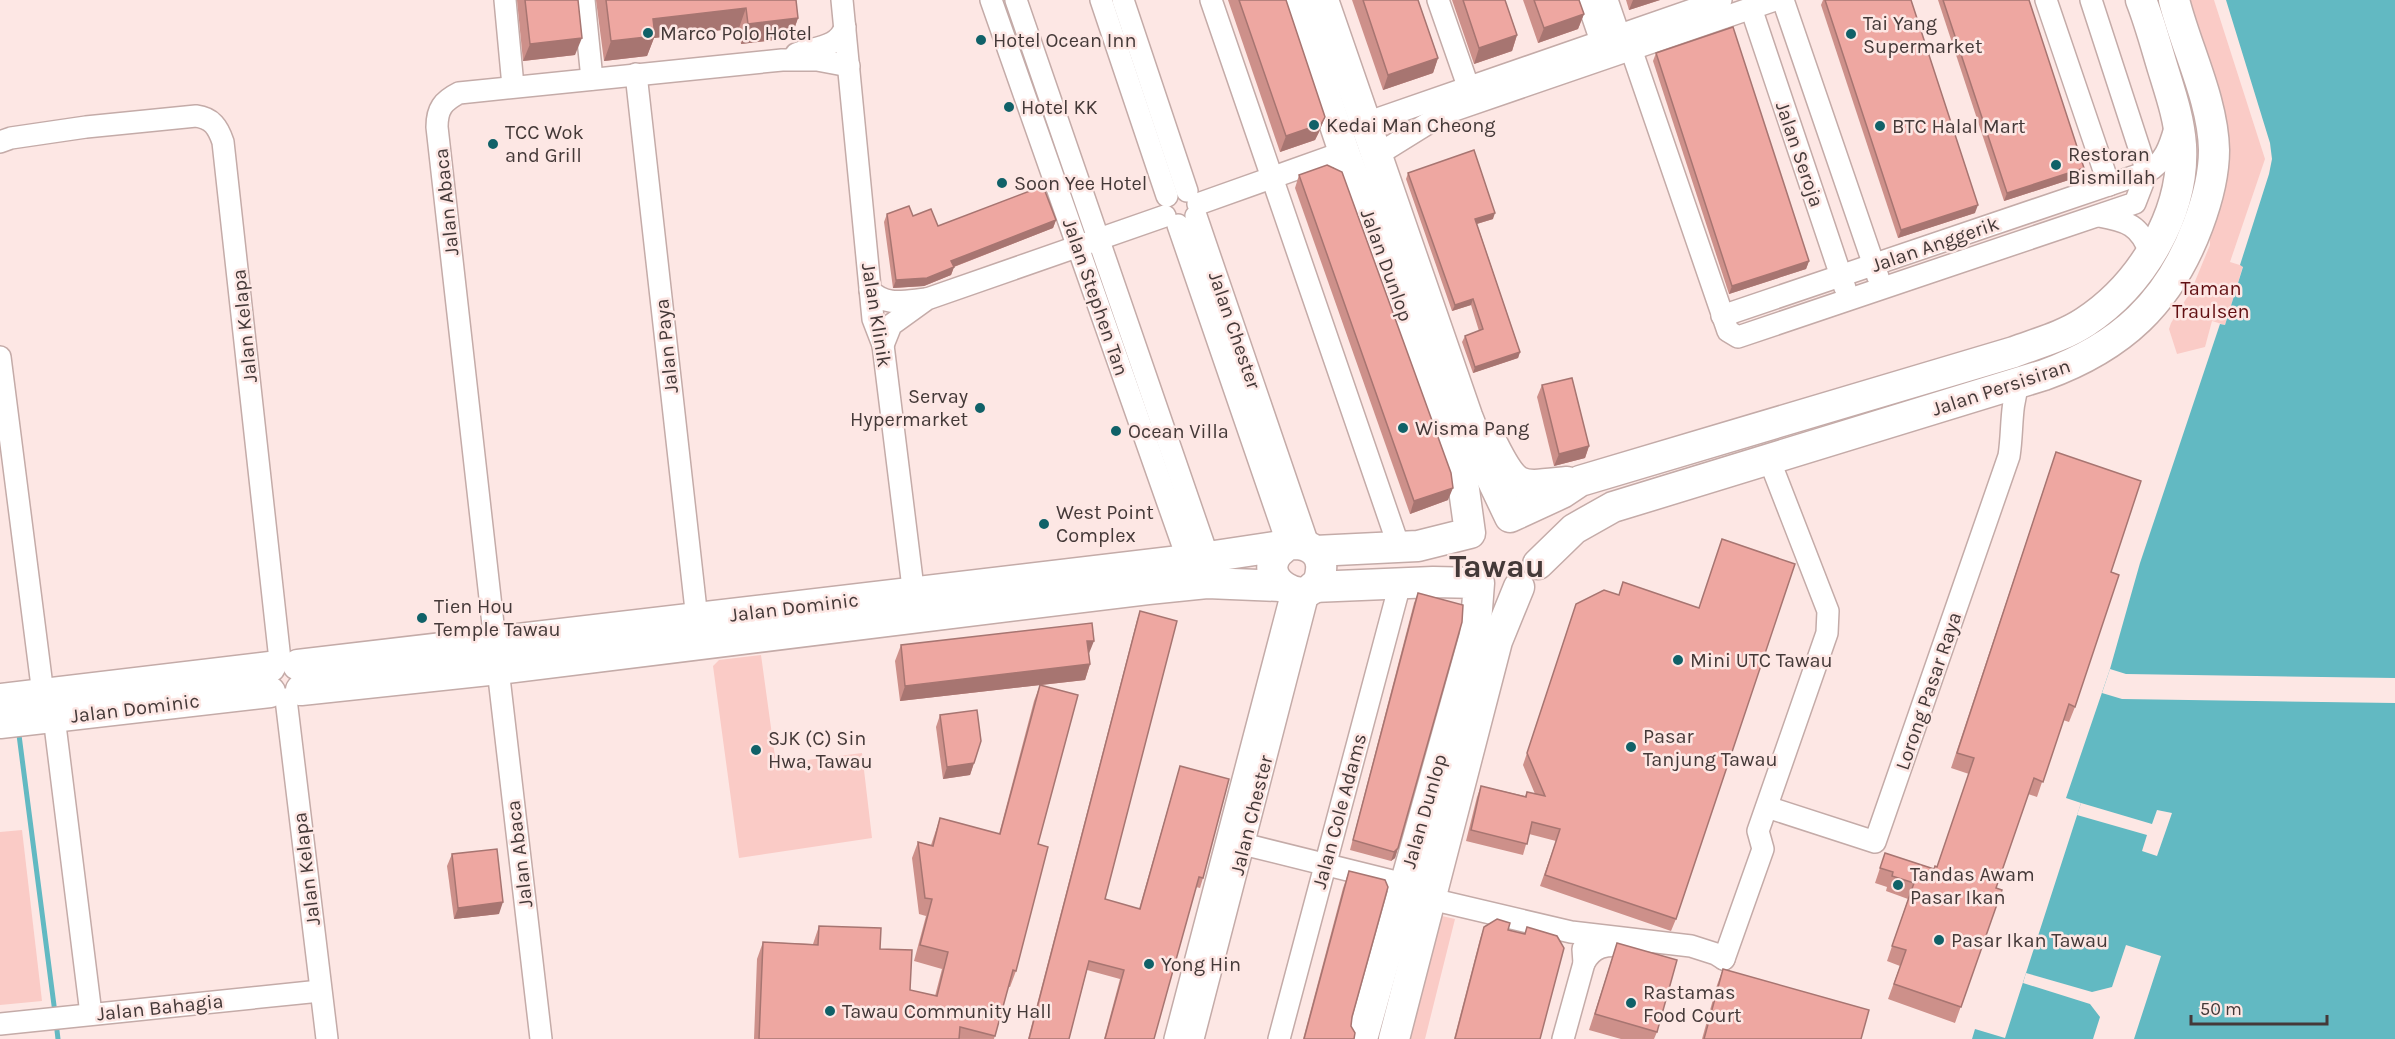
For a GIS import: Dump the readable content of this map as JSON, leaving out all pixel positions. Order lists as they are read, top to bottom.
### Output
{
  "streets": {
    "street": [
      "Jalan Seroja",
      "Jalan Abaca",
      "Jalan Anggerik",
      "Jalan Dunlop",
      "Jalan Stephen Tan",
      "Jalan Klinik",
      "Jalan Kelapa",
      "Jalan Chester",
      "Jalan Paya",
      "Jalan Persisiran",
      "Jalan Dominic",
      "Lorong Pasar Raya",
      "Jalan Cole Adams",
      "Jalan Bahagia"
    ]
  },
  "crossings": [
    ["Jalan Seroja", "Jalan Anggerik"],
    ["Jalan Abaca", "Jalan Paya"],
    ["Jalan Abaca", "Jalan Dominic"],
    ["Jalan Anggerik", "Jalan Persisiran"],
    ["Jalan Dunlop", "Jalan Persisiran"],
    ["Jalan Dunlop", "Jalan Dominic"],
    ["Jalan Stephen Tan", "Jalan Dominic"],
    ["Jalan Klinik", "Jalan Dominic"],
    ["Jalan Kelapa", "Jalan Dominic"],
    ["Jalan Kelapa", "Jalan Bahagia"],
    ["Jalan Chester", "Jalan Dominic"],
    ["Jalan Paya", "Jalan Dominic"],
    ["Jalan Persisiran", "Jalan Dominic"],
    ["Jalan Persisiran", "Lorong Pasar Raya"],
    ["Jalan Dominic", "Jalan Cole Adams"]
  ],
  "districts": ["Tawau"],
  "parks": ["Taman Traulsen"],
  "places": [
    "Marco Polo Hotel",
    "Tai Yang Supermarket",
    "Hotel Ocean Inn",
    "Hotel KK",
    "Kedai Man Cheong",
    "BTC Halal Mart",
    "TCC Wok and Grill",
    "Restoran Bismillah",
    "Soon Yee Hotel",
    "Servay Hypermarket",
    "Wisma Pang",
    "Ocean Villa",
    "West Point Complex",
    "Tien Hou Temple Tawau",
    "Mini UTC Tawau",
    "Pasar Tanjung Tawau",
    "SJK (C) Sin Hwa, Tawau",
    "Tandas Awam Pasar Ikan",
    "Pasar Ikan Tawau",
    "Yong Hin",
    "Rastamas Food Court",
    "Tawau Community Hall"
  ],
  "scale_bar": "50 m"
}
